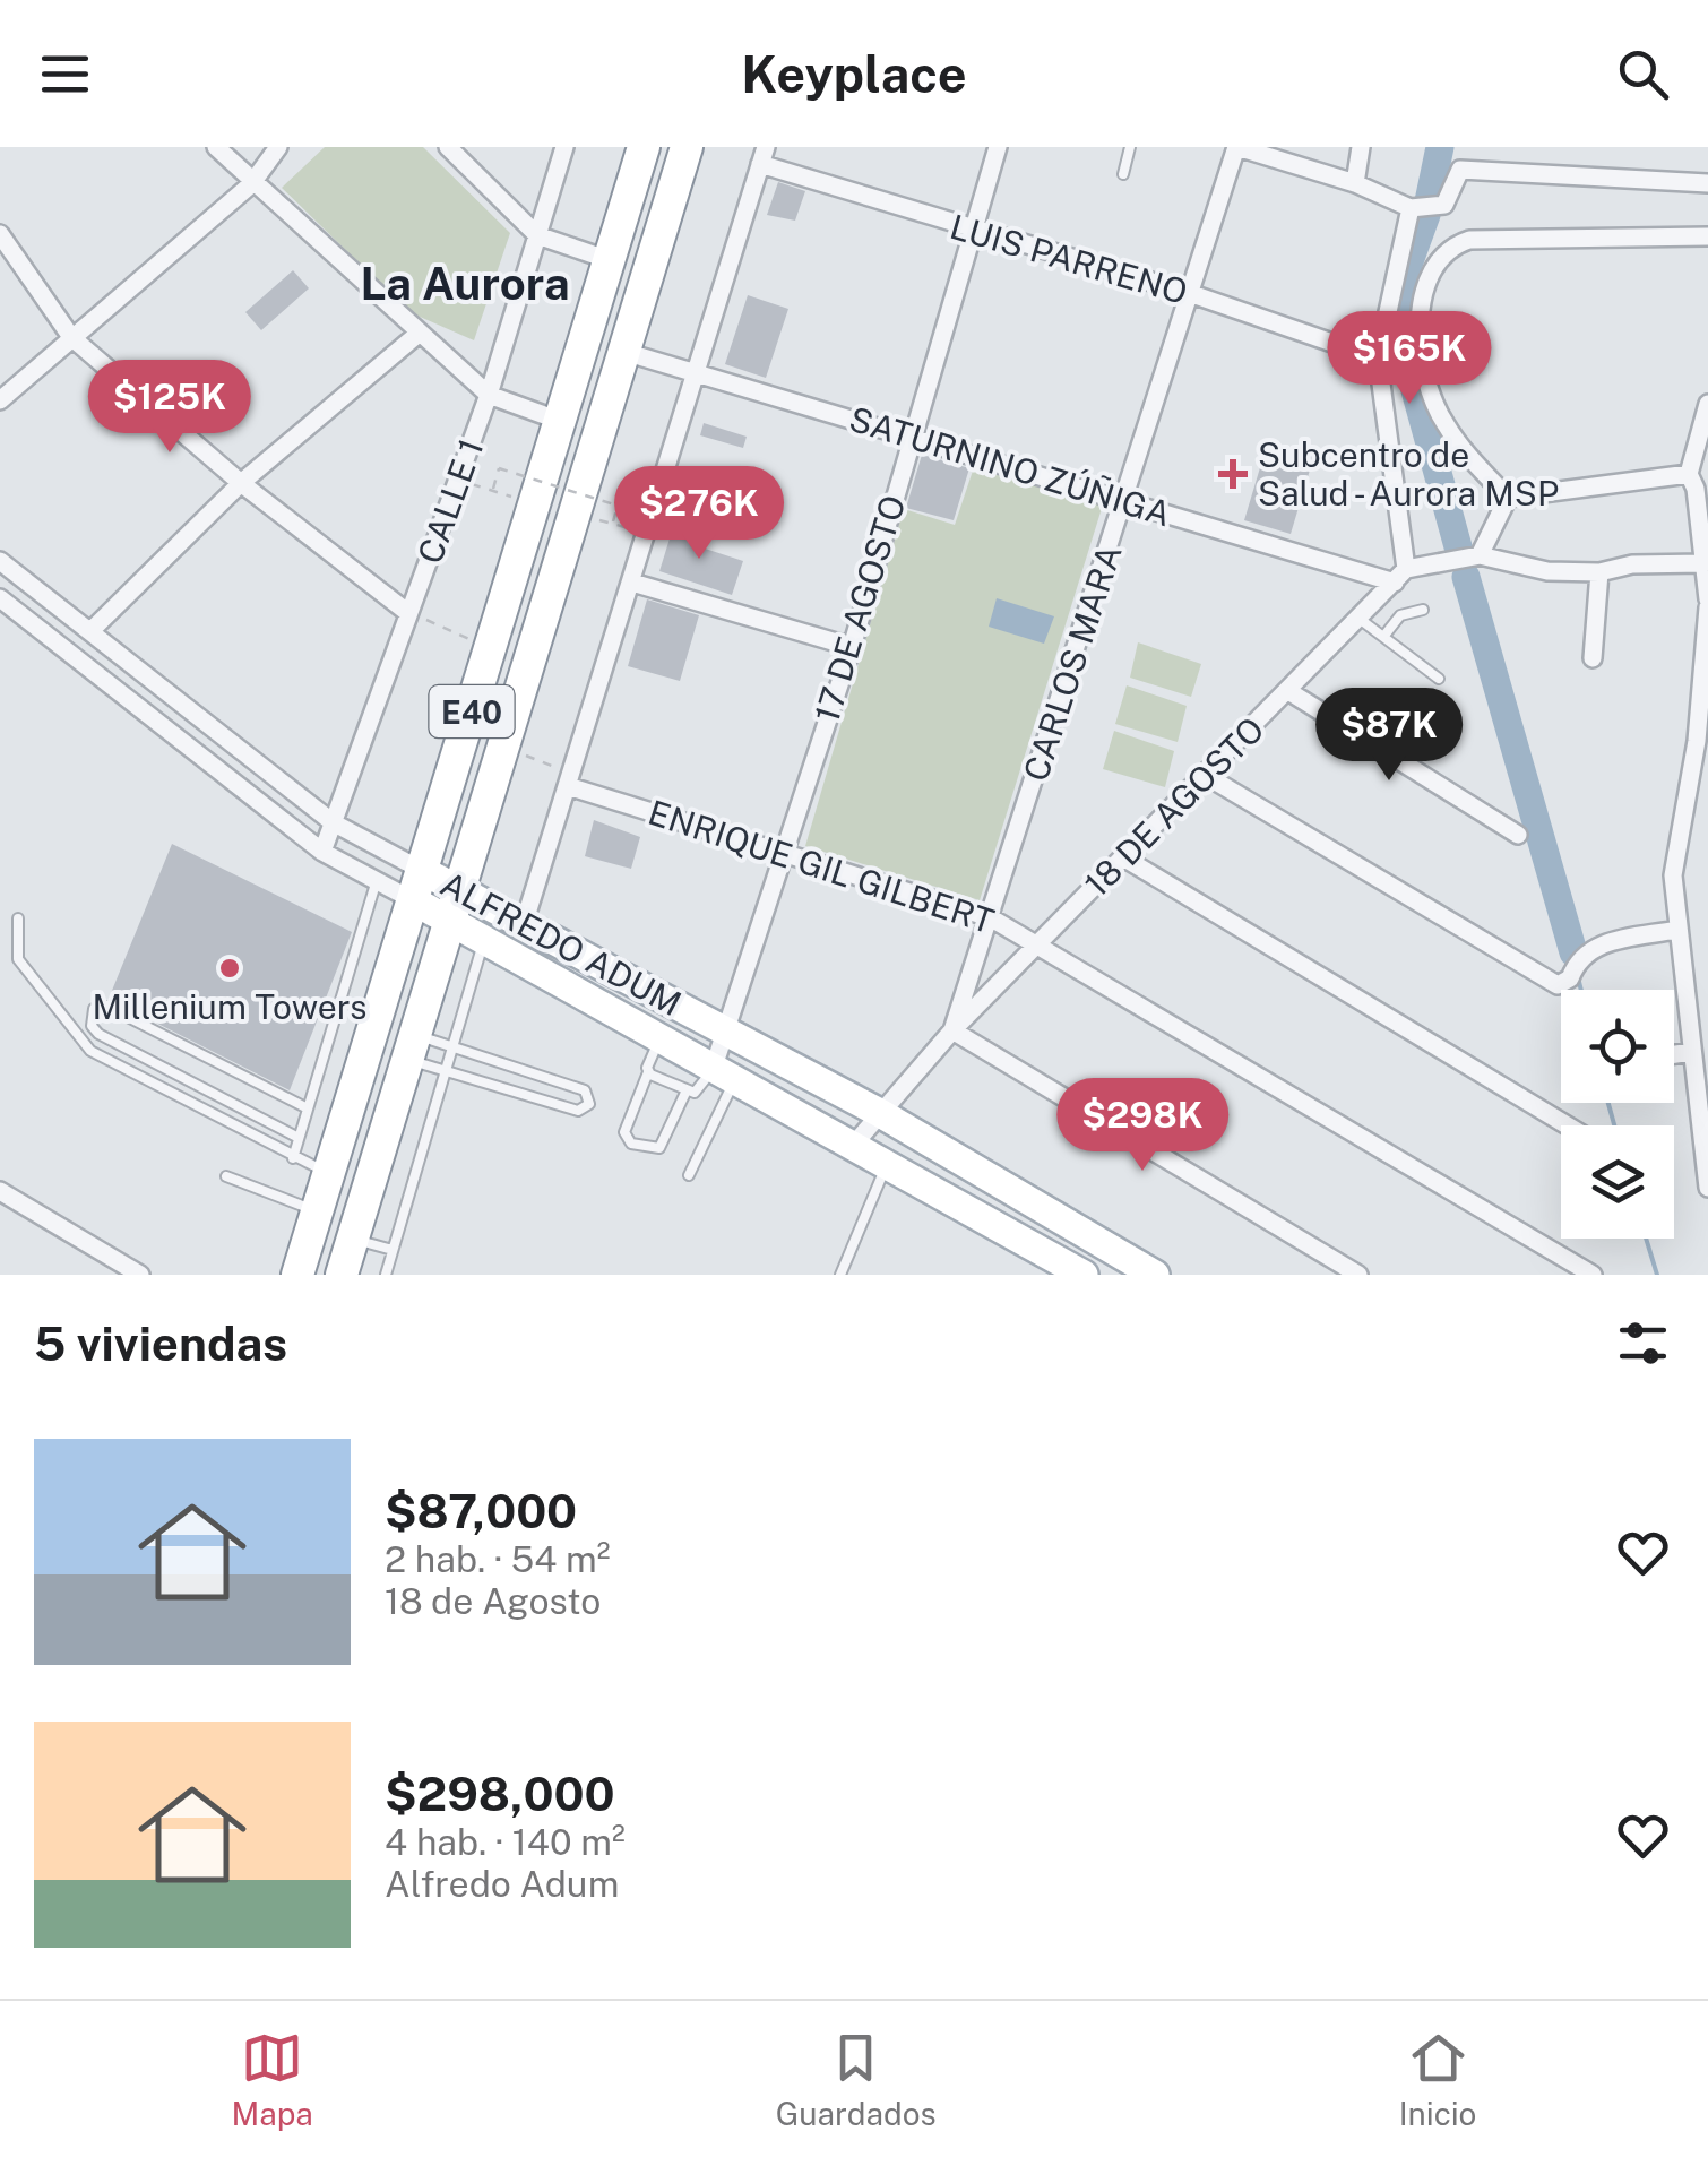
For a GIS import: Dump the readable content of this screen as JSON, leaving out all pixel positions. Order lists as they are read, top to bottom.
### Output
{
  "streets": {
    "highway": ["E40"],
    "main road": ["ALFREDO ADUM"],
    "street": [
      "LUIS PARRENO",
      "SATURNINO ZÚÑIGA",
      "CALLE 1",
      "17 DE AGOSTO",
      "CARLOS MARA",
      "18 DE AGOSTO",
      "ENRIQUE GIL GILBERT"
    ]
  },
  "crossings": [
    ["LUIS PARRENO", "17 DE AGOSTO"],
    ["LUIS PARRENO", "CARLOS MARA"],
    ["SATURNINO ZÚÑIGA", "17 DE AGOSTO"],
    ["SATURNINO ZÚÑIGA", "CARLOS MARA"],
    ["SATURNINO ZÚÑIGA", "E40"],
    ["SATURNINO ZÚÑIGA", "18 DE AGOSTO"],
    ["CALLE 1", "ALFREDO ADUM"],
    ["17 DE AGOSTO", "ENRIQUE GIL GILBERT"],
    ["17 DE AGOSTO", "ALFREDO ADUM"],
    ["CARLOS MARA", "18 DE AGOSTO"],
    ["CARLOS MARA", "ENRIQUE GIL GILBERT"],
    ["CARLOS MARA", "ALFREDO ADUM"],
    ["E40", "ALFREDO ADUM"],
    ["18 DE AGOSTO", "ENRIQUE GIL GILBERT"]
  ],
  "districts": ["La Aurora"],
  "places": {
    "health": ["Subcentro de Salud - Aurora MSP"],
    "other": ["Millenium Towers"]
  },
  "page": {
    "header": "Keyplace",
    "price": [
      "$165K",
      "$125K",
      "$276K",
      "$87K",
      "$298K"
    ],
    "heading": "5 viviendas",
    "list": [
      {
        "name": "$87,000",
        "note": "2 hab. · 54 m² · 18 de Agosto"
      },
      {
        "name": "$298,000",
        "note": "4 hab. · 140 m² · Alfredo Adum"
      }
    ],
    "tabs": ["Mapa", "Guardados", "Inicio"]
  }
}
